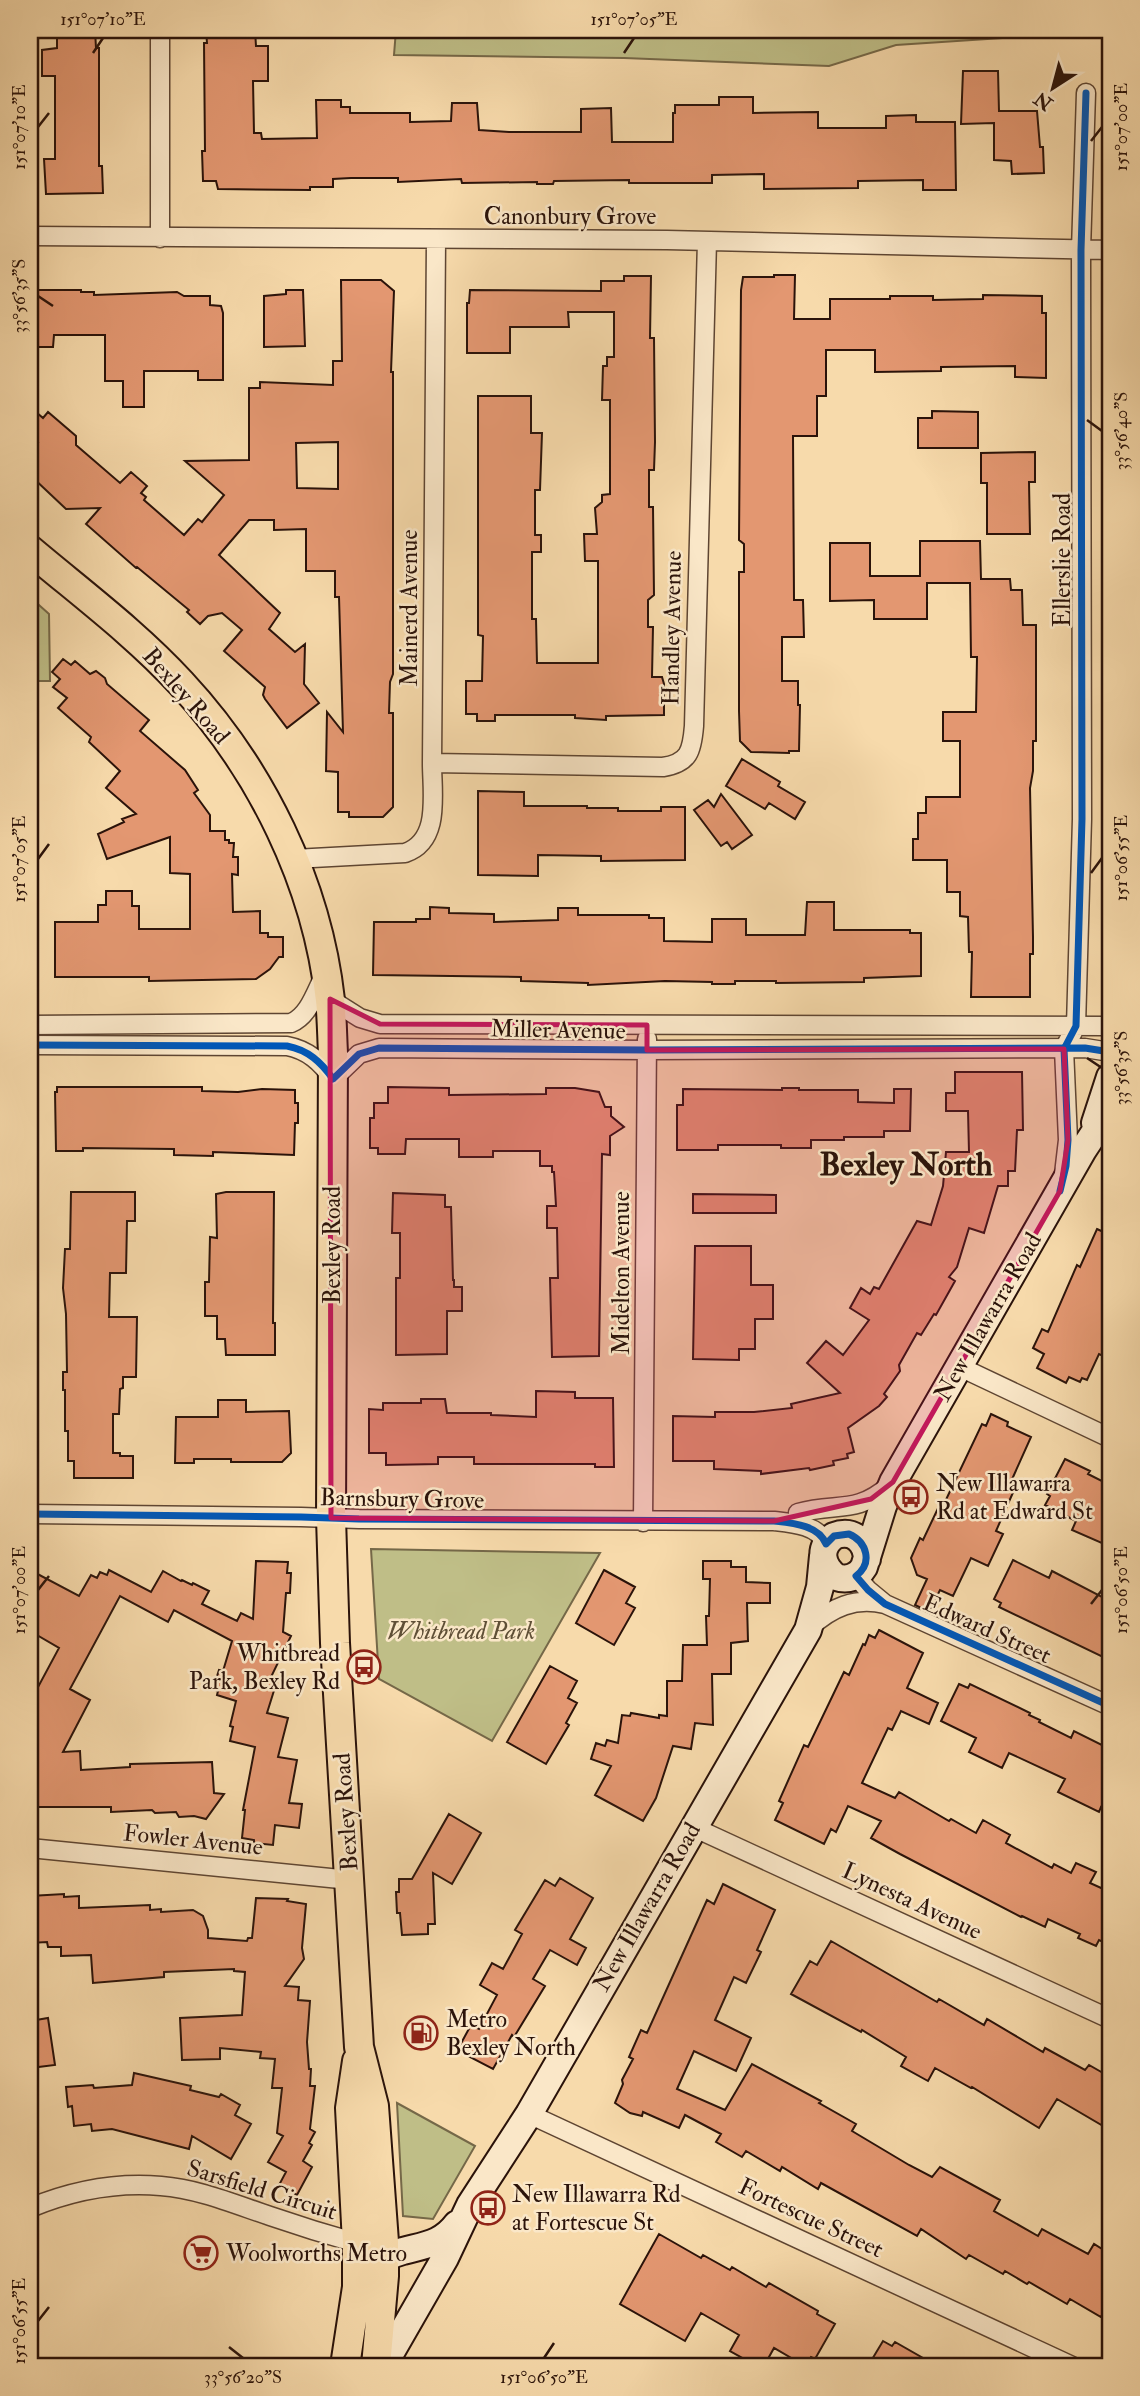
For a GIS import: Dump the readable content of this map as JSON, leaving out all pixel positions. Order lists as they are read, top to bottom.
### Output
{
  "streets": {
    "main road": ["Bexley Road", "New Illawarra Road"],
    "street": [
      "Canonbury Grove",
      "Ellerslie Road",
      "Mainerd Avenue",
      "Handley Avenue",
      "Miller Avenue",
      "Midelton Avenue",
      "Barnsbury Grove",
      "Edward Street",
      "Fowler Avenue",
      "Lynesta Avenue",
      "Sarsfield Circuit",
      "Fortescue Street"
    ]
  },
  "crossings": [
    ["Canonbury Grove", "Ellerslie Road"],
    ["Canonbury Grove", "Mainerd Avenue"],
    ["Canonbury Grove", "Handley Avenue"],
    ["Ellerslie Road", "Miller Avenue"],
    ["Mainerd Avenue", "Handley Avenue"],
    ["Mainerd Avenue", "Bexley Road"],
    ["Bexley Road", "Miller Avenue"],
    ["Bexley Road", "Barnsbury Grove"],
    ["Bexley Road", "Fowler Avenue"],
    ["Bexley Road", "Sarsfield Circuit"],
    ["Miller Avenue", "Midelton Avenue"],
    ["Midelton Avenue", "Barnsbury Grove"],
    ["New Illawarra Road", "Barnsbury Grove"],
    ["New Illawarra Road", "Edward Street"],
    ["New Illawarra Road", "Lynesta Avenue"],
    ["New Illawarra Road", "Fortescue Street"]
  ],
  "districts": ["Bexley North"],
  "parks": ["Whitbread Park"],
  "places": {
    "bus stop": ["New Illawarra Rd at Edward St", "Whitbread Park, Bexley Rd", "New Illawarra Rd at Fortescue St"],
    "fuel station": ["Metro Bexley North"],
    "supermarket": ["Woolworths Metro"]
  },
  "north": "bottom left",
  "coordinates": [
    "151°07'10\"E",
    "151°07'05\"E",
    "151°07'00\"E",
    "33°56'35\"S",
    "33°56'40\"S",
    "151°06'55\"E",
    "151°06'50\"E",
    "33°56'20\"S"
  ]
}
